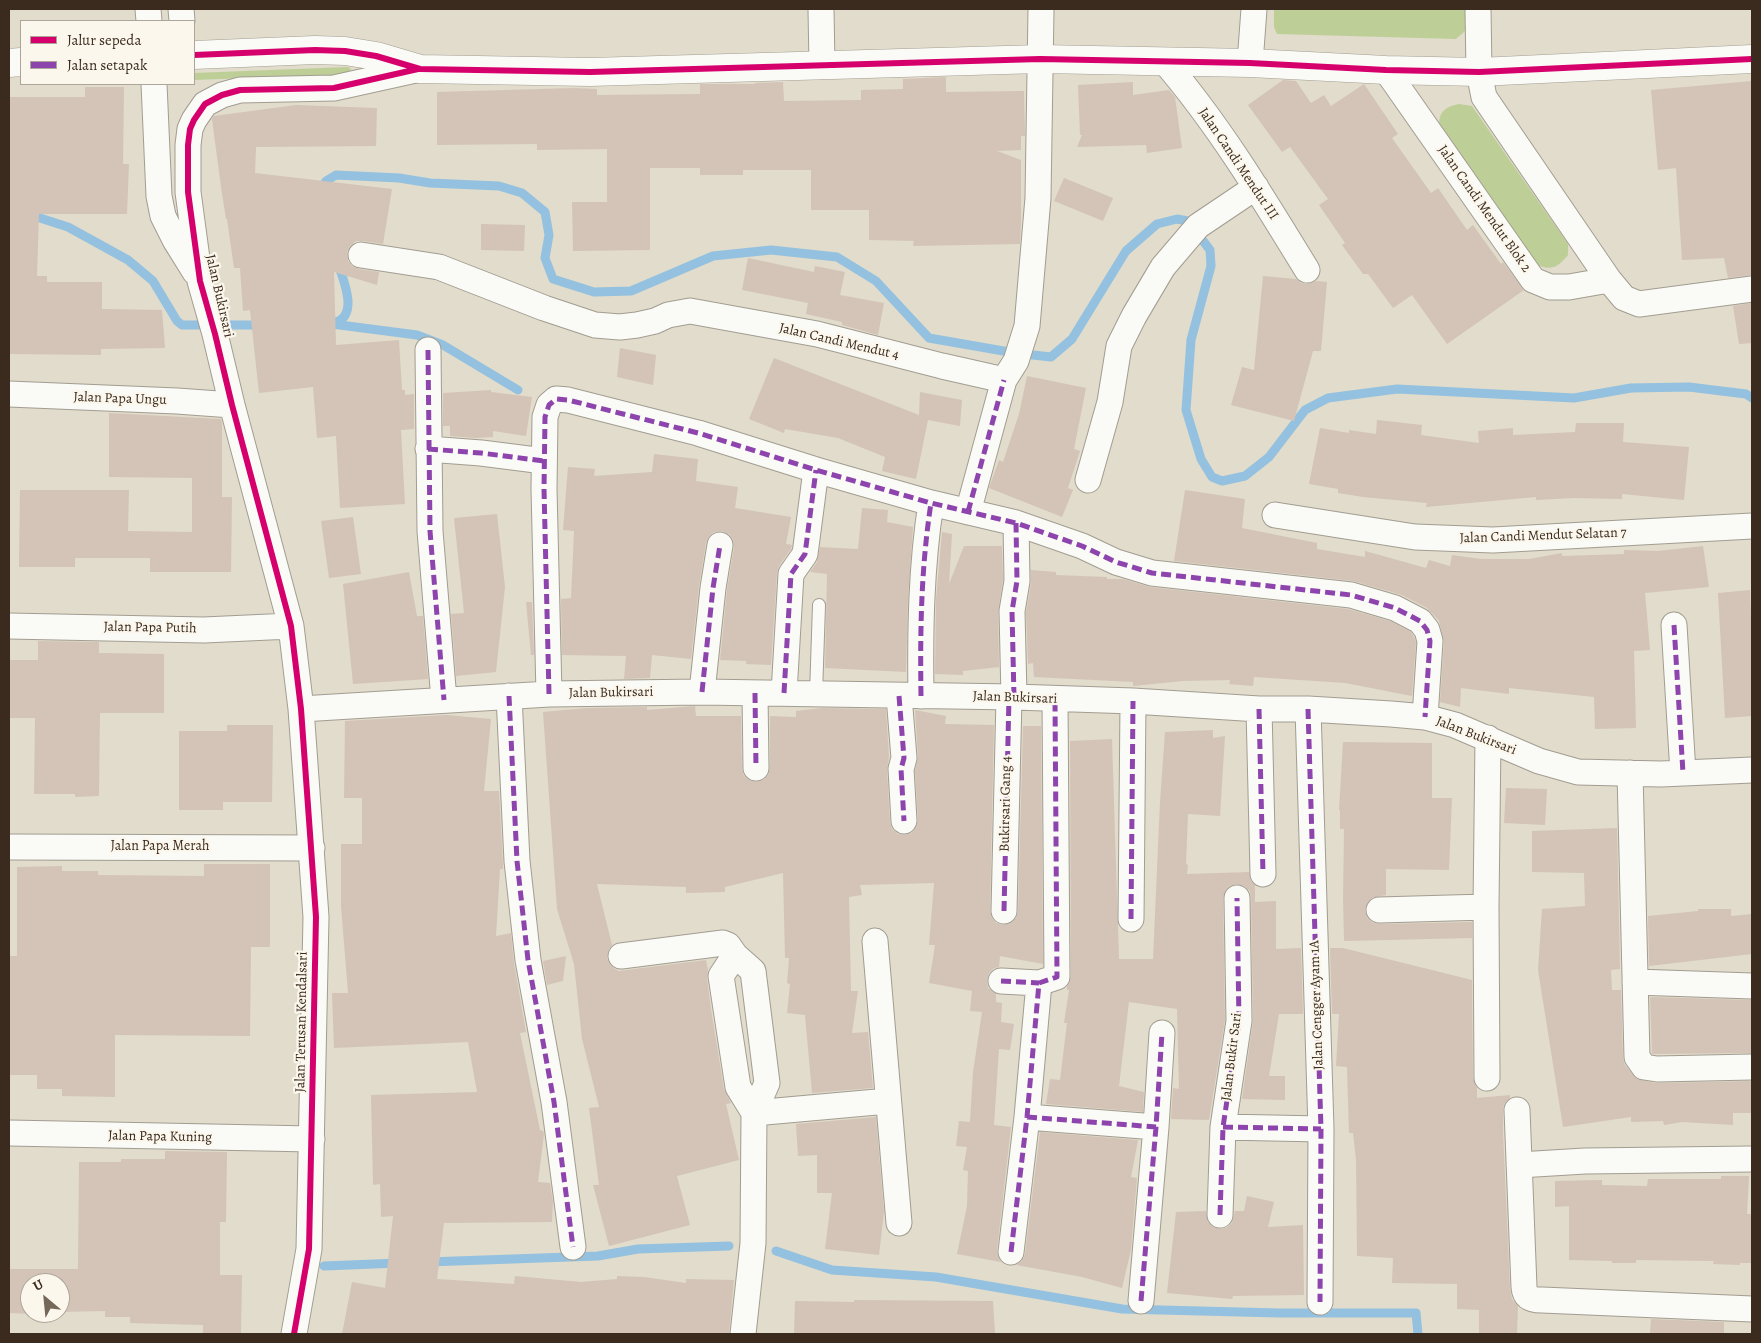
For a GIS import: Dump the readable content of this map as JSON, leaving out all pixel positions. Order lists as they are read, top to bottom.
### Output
{
  "streets": {
    "street": [
      "Jalan Candi Mendut III",
      "Jalan Candi Mendut Blok 2",
      "Jalan Bukirsari",
      "Jalan Candi Mendut 4",
      "Jalan Papa Ungu",
      "Jalan Candi Mendut Selatan 7",
      "Jalan Papa Putih",
      "Bukirsari Gang 4",
      "Jalan Papa Merah",
      "Jalan Cengger Ayam 1A",
      "Jalan Terusan Kendalsari",
      "Jalan Bukir Sari",
      "Jalan Papa Kuning"
    ]
  },
  "crossings": [
    ["Jalan Bukirsari", "Jalan Papa Ungu"],
    ["Jalan Bukirsari", "Jalan Papa Putih"],
    ["Jalan Bukirsari", "Bukirsari Gang 4"],
    ["Jalan Bukirsari", "Jalan Cengger Ayam 1A"],
    ["Jalan Bukirsari", "Jalan Terusan Kendalsari"],
    ["Jalan Papa Merah", "Jalan Terusan Kendalsari"],
    ["Jalan Terusan Kendalsari", "Jalan Papa Kuning"]
  ],
  "legend": ["Jalur sepeda", "Jalan setapak"],
  "north": "top left"
}
